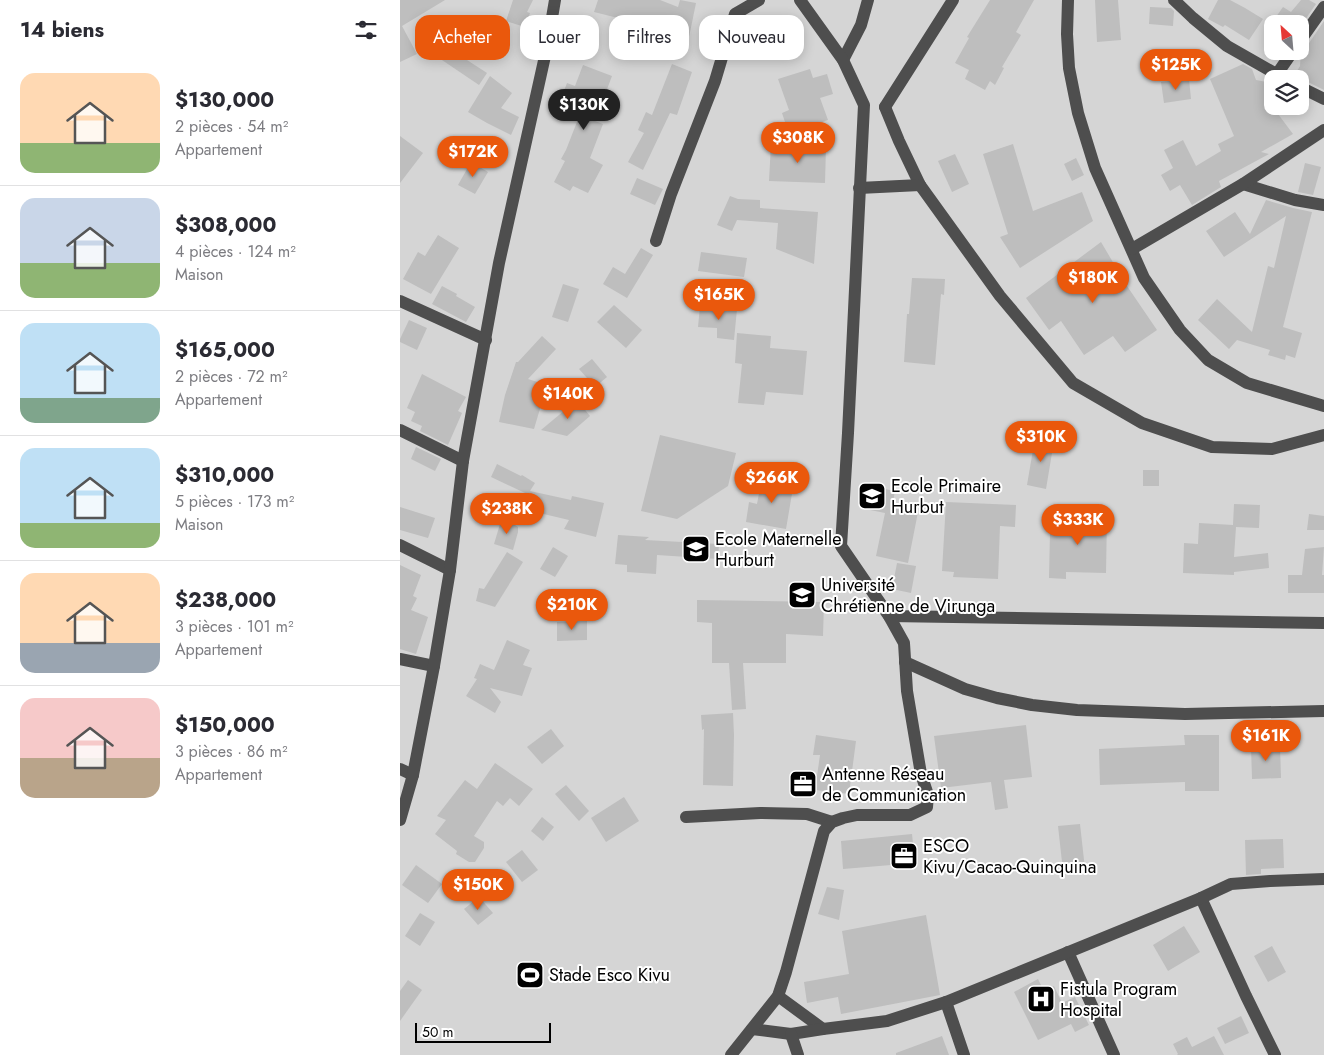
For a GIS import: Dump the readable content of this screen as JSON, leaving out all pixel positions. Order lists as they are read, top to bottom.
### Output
{
  "places": {
    "school or university": ["Ecole Primaire Hurbut", "Ecole Maternelle Hurburt", "Université Chrétienne de Virunga"],
    "office": ["Antenne Réseau de Communication", "ESCO Kivu/Cacao-Quinquina"],
    "sports": ["Stade Esco Kivu"],
    "hospital": ["Fistula Program Hospital"]
  },
  "scale_bar": "50 m",
  "north": "top left",
  "page": {
    "heading": "14 biens",
    "chip": [
      "Acheter",
      "Louer",
      "Filtres",
      "Nouveau"
    ],
    "price": [
      "$125K",
      "$130K",
      "$308K",
      "$172K",
      "$180K",
      "$165K",
      "$140K",
      "$310K",
      "$266K",
      "$238K",
      "$333K",
      "$210K",
      "$161K",
      "$150K"
    ],
    "list": [
      {
        "name": "$130,000",
        "note": "2 pièces · 54 m² · Appartement"
      },
      {
        "name": "$308,000",
        "note": "4 pièces · 124 m² · Maison"
      },
      {
        "name": "$165,000",
        "note": "2 pièces · 72 m² · Appartement"
      },
      {
        "name": "$310,000",
        "note": "5 pièces · 173 m² · Maison"
      },
      {
        "name": "$238,000",
        "note": "3 pièces · 101 m² · Appartement"
      },
      {
        "name": "$150,000",
        "note": "3 pièces · 86 m² · Appartement"
      }
    ],
    "scale": "50 m"
  }
}
